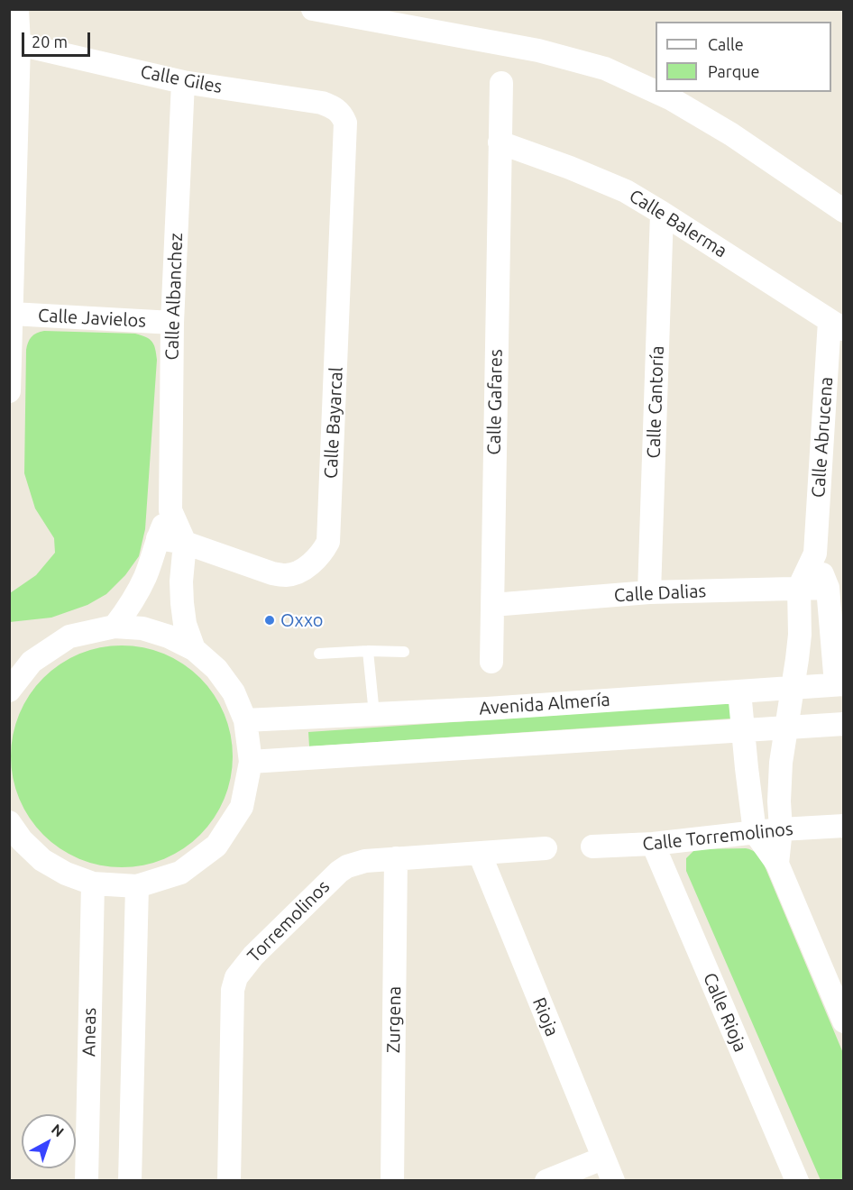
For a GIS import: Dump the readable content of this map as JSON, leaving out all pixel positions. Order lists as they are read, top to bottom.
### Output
{
  "streets": {
    "street": [
      "Calle Giles",
      "Calle Balerma",
      "Calle Albanchez",
      "Calle Javielos",
      "Calle Gafares",
      "Calle Cantoría",
      "Calle Bayarcal",
      "Calle Abrucena",
      "Calle Dalias",
      "Avenida Almería",
      "Calle Torremolinos",
      "Torremolinos",
      "Calle Rioja",
      "Rioja",
      "Zurgena",
      "Aneas"
    ]
  },
  "crossings": [
    ["Calle Giles", "Calle Albanchez"],
    ["Calle Giles", "Calle Bayarcal"],
    ["Calle Balerma", "Calle Gafares"],
    ["Calle Balerma", "Calle Cantoría"],
    ["Calle Balerma", "Calle Abrucena"],
    ["Calle Albanchez", "Calle Javielos"],
    ["Calle Albanchez", "Calle Bayarcal"],
    ["Calle Gafares", "Calle Dalias"],
    ["Calle Cantoría", "Calle Dalias"],
    ["Calle Abrucena", "Calle Dalias"],
    ["Calle Abrucena", "Avenida Almería"],
    ["Calle Torremolinos", "Calle Rioja"],
    ["Torremolinos", "Rioja"],
    ["Torremolinos", "Zurgena"]
  ],
  "places": ["Oxxo"],
  "legend": ["Calle", "Parque"],
  "scale_bar": "20 m",
  "north": "top right"
}
